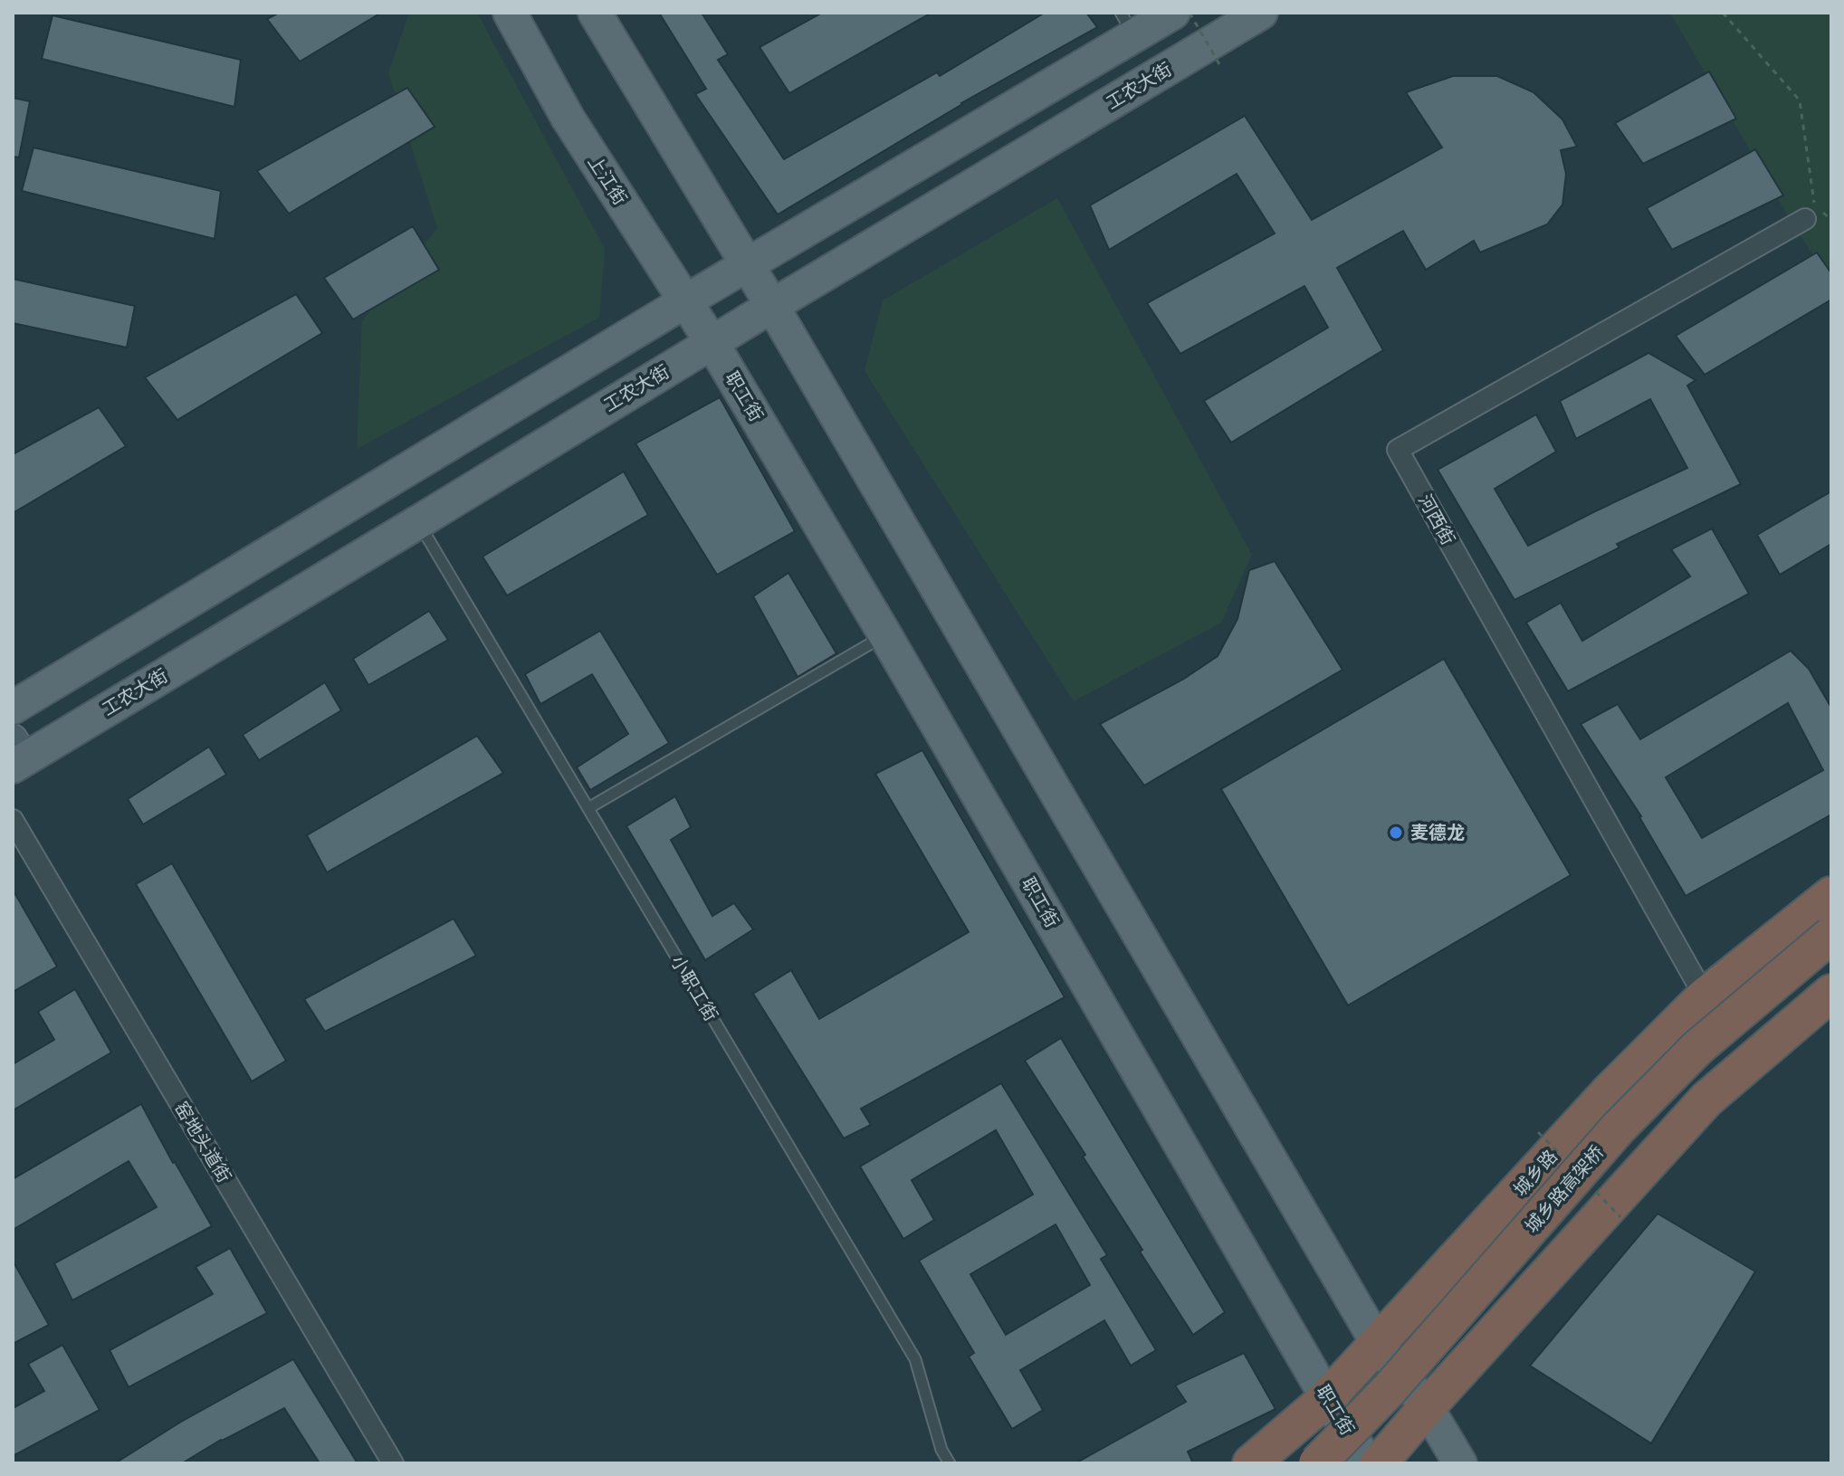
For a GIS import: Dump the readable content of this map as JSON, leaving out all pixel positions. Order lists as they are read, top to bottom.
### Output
{
  "streets": {
    "highway": ["城乡路", "城乡路高架桥"],
    "main road": ["工农大街", "上江街", "职工街"],
    "street": ["河西街", "窑地头道街"],
    "lane": ["小职工街"]
  },
  "crossings": [
    ["工农大街", "上江街"],
    ["工农大街", "职工街"],
    ["工农大街", "小职工街"],
    ["上江街", "职工街"],
    ["职工街", "城乡路"],
    ["河西街", "城乡路"]
  ],
  "places": ["麦德龙"]
}
